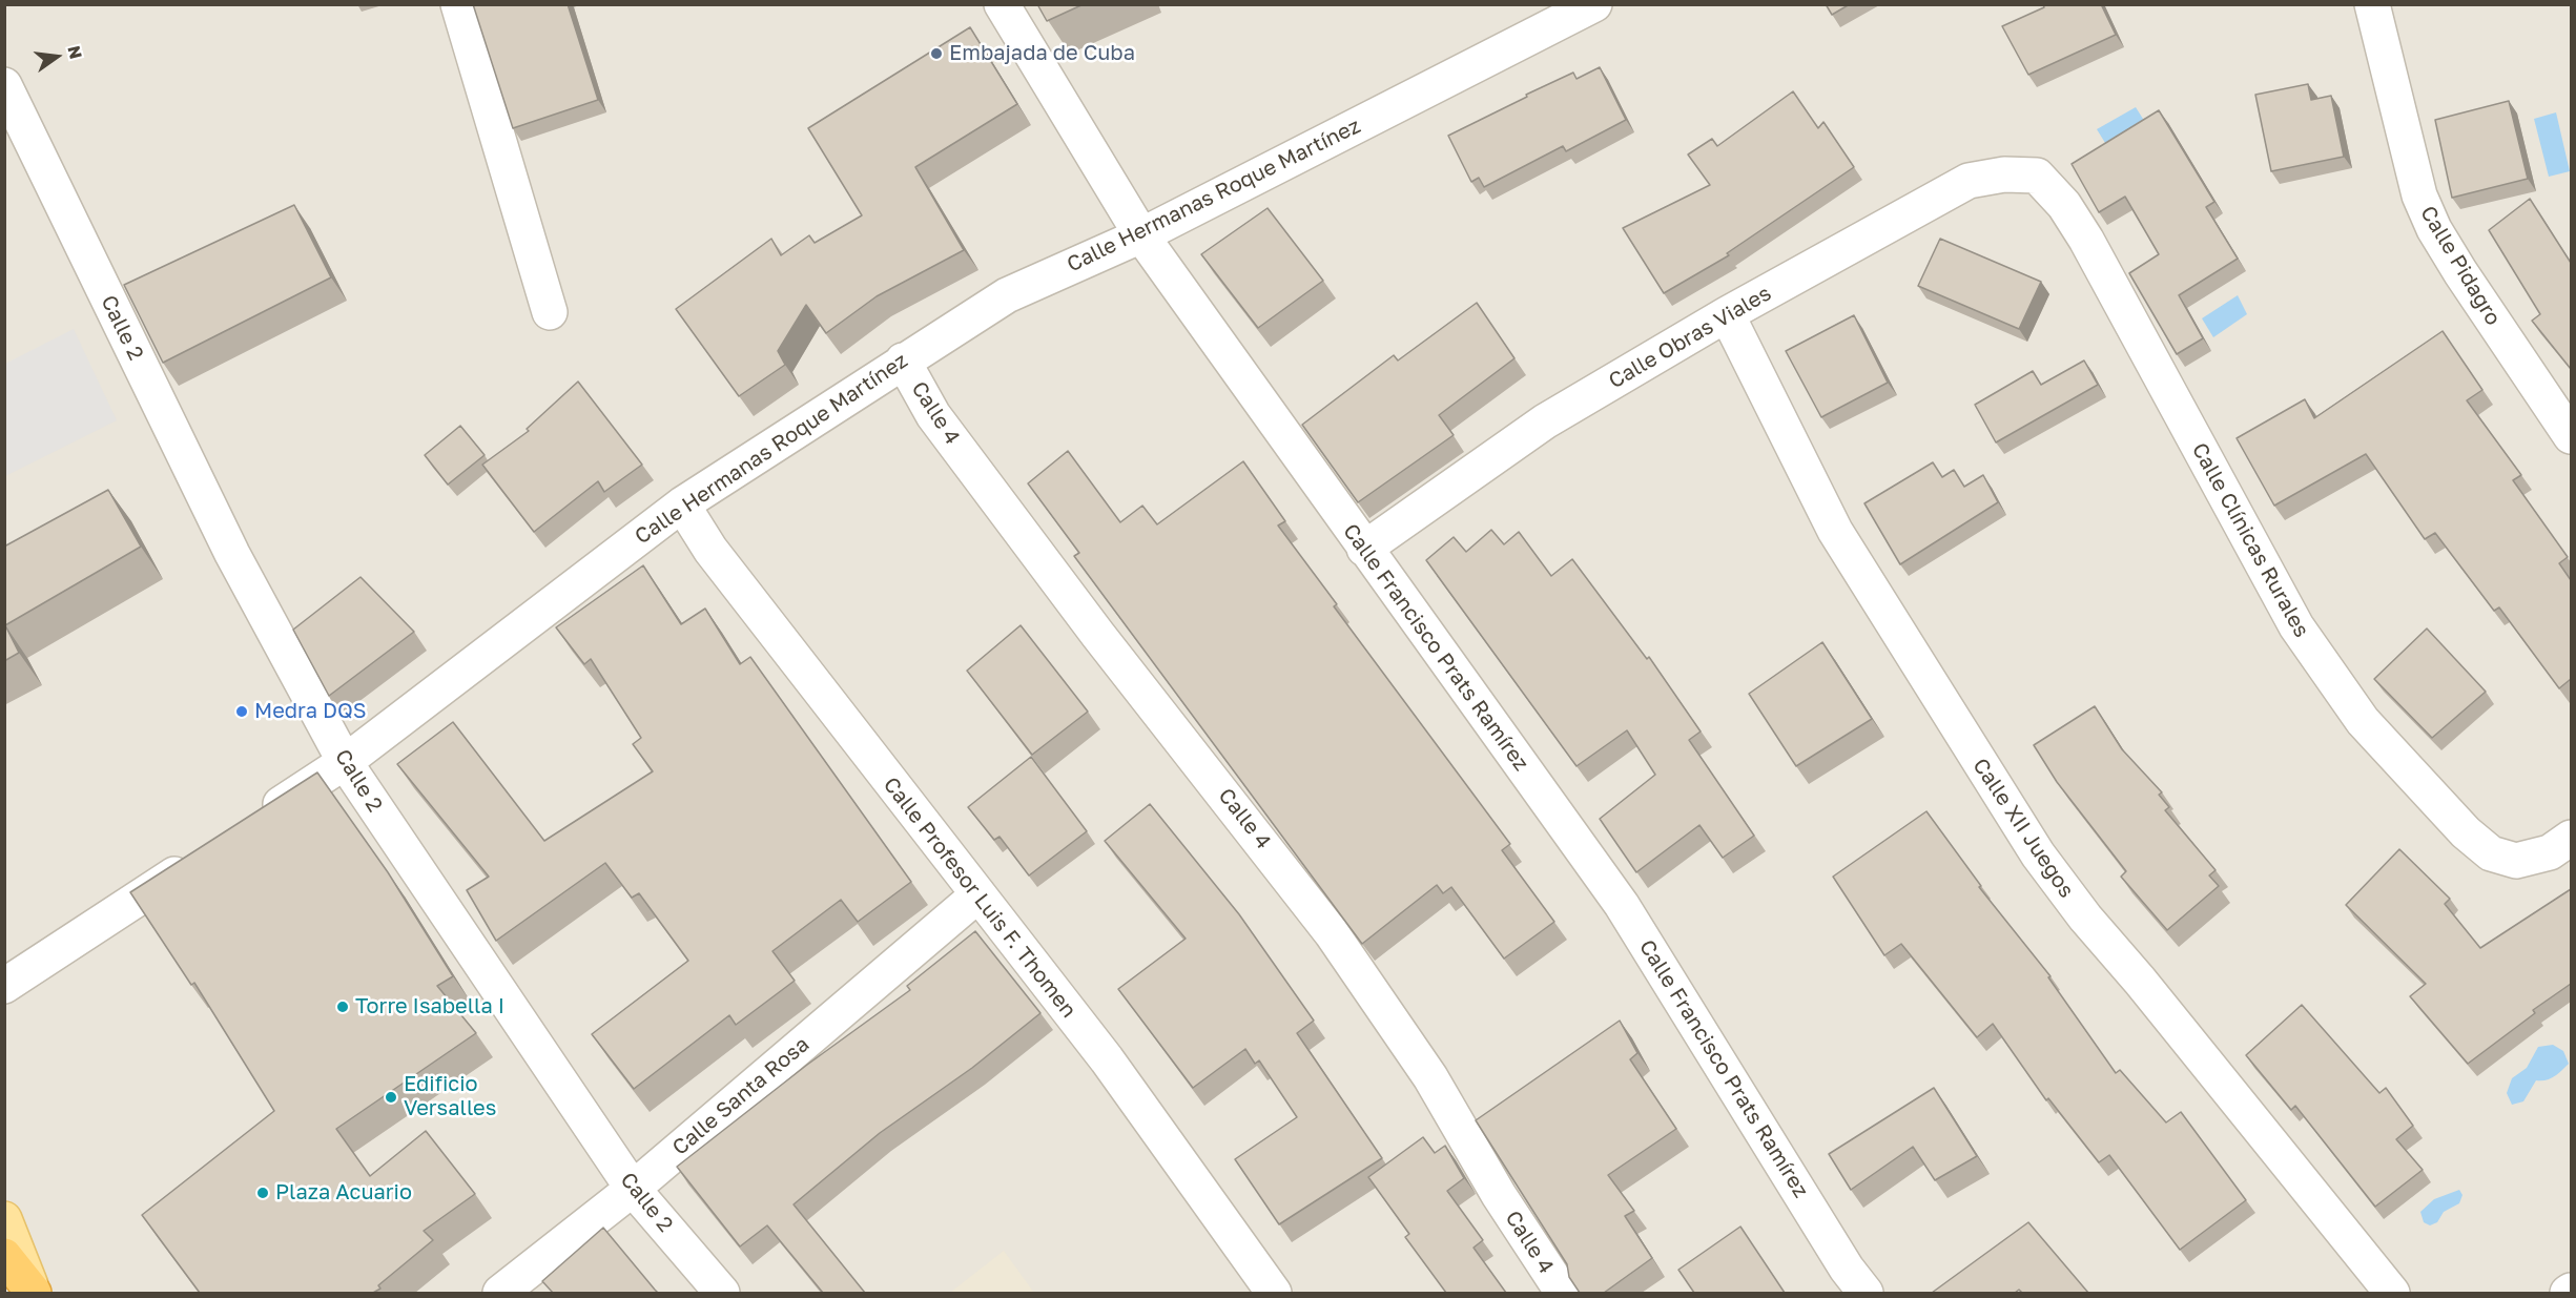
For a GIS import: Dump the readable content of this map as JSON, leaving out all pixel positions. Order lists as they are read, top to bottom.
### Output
{
  "streets": {
    "street": [
      "Calle Hermanas Roque Martínez",
      "Calle Pidagro",
      "Calle 2",
      "Calle Obras Viales",
      "Calle 4",
      "Calle Clínicas Rurales",
      "Calle Francisco Prats Ramírez",
      "Calle XII Juegos",
      "Calle Profesor Luis F. Thomen",
      "Calle Santa Rosa"
    ]
  },
  "crossings": [
    ["Calle Hermanas Roque Martínez", "Calle 2"],
    ["Calle Hermanas Roque Martínez", "Calle 4"],
    ["Calle Hermanas Roque Martínez", "Calle Francisco Prats Ramírez"],
    ["Calle Hermanas Roque Martínez", "Calle Profesor Luis F. Thomen"],
    ["Calle 2", "Calle Santa Rosa"],
    ["Calle Obras Viales", "Calle Clínicas Rurales"],
    ["Calle Obras Viales", "Calle Francisco Prats Ramírez"],
    ["Calle Obras Viales", "Calle XII Juegos"],
    ["Calle Profesor Luis F. Thomen", "Calle Santa Rosa"]
  ],
  "places": [
    "Embajada de Cuba",
    "Medra DQS",
    "Torre Isabella I",
    "Edificio Versalles",
    "Plaza Acuario"
  ],
  "north": "right"
}
